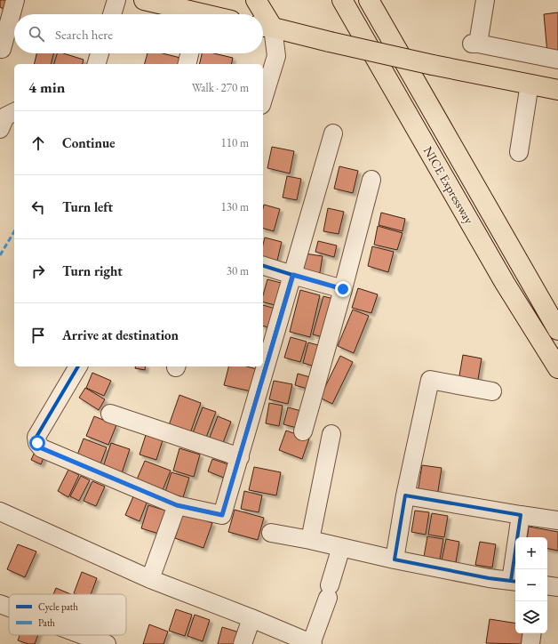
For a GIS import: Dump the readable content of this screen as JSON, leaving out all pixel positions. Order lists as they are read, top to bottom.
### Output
{
  "streets": {
    "main road": ["NICE Expressway"]
  },
  "legend": ["Cycle path", "Path"],
  "page": {
    "search": "Search here",
    "heading": ["4 min", "Walk · 270 m"],
    "list": [
      ["Continue", "110 m"],
      ["Turn left", "130 m"],
      ["Turn right", "30 m"],
      "Arrive at destination"
    ],
    "map_buttons": ["+", "−"]
  }
}
